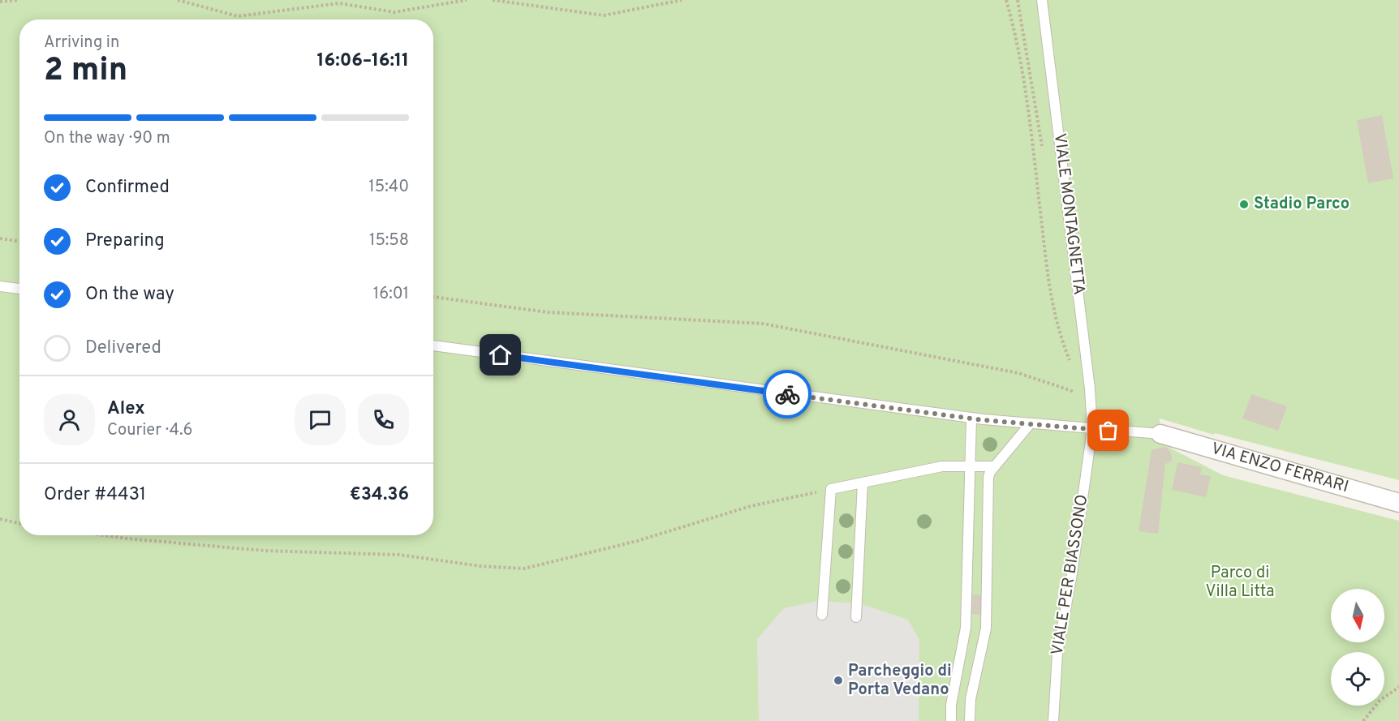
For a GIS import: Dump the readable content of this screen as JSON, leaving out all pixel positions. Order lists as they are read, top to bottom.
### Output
{
  "streets": {
    "street": ["VIA ENZO FERRARI"],
    "lane": ["VIALE MONTAGNETTA", "VIALE PER BIASSONO"]
  },
  "crossings": [
    ["VIALE MONTAGNETTA", "VIALE PER BIASSONO"]
  ],
  "parks": ["Parco di Villa Litta"],
  "places": ["Stadio Parco", "Parcheggio di Porta Vedano"],
  "north": "bottom",
  "page": {
    "heading": ["2 min", "Arriving in", "16:06–16:11"],
    "panel": [
      "Alex",
      "Courier · 4.6",
      "Order #4431",
      "€34.36"
    ],
    "bar": "On the way · 90 m",
    "list": [
      ["Confirmed", "15:40"],
      ["Preparing", "15:58"],
      ["On the way", "16:01"],
      "Delivered"
    ]
  }
}
